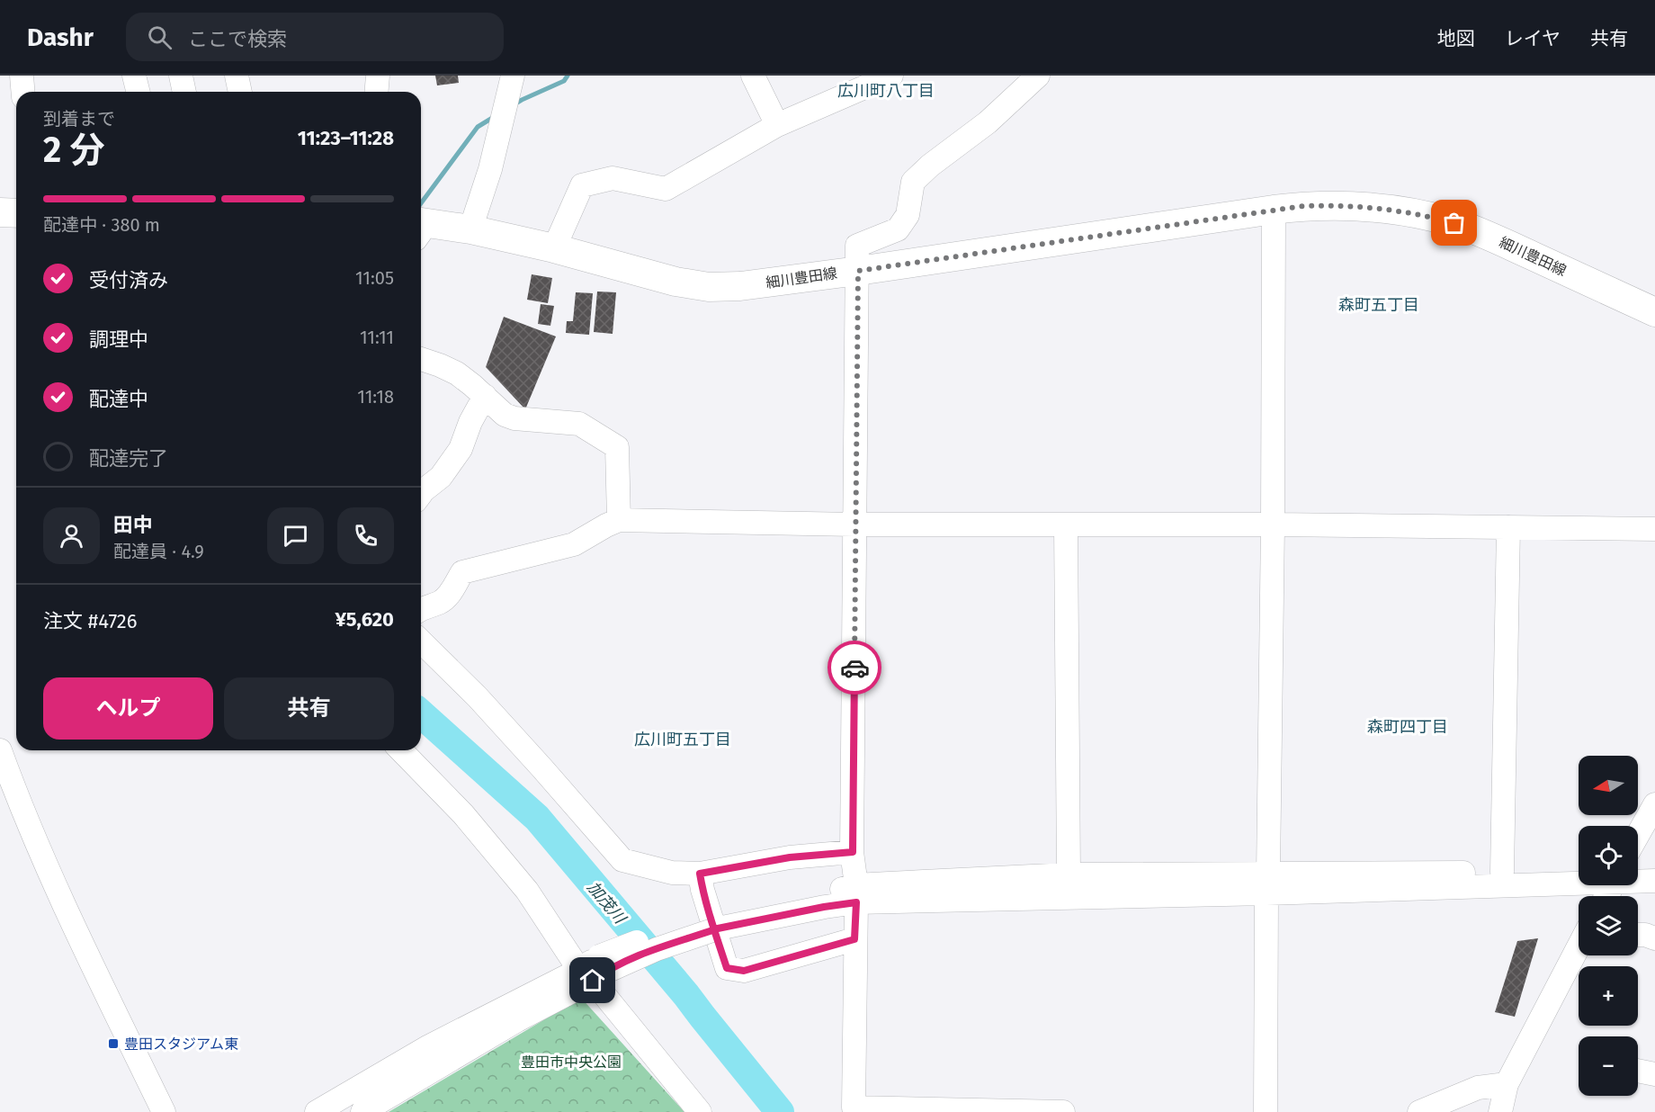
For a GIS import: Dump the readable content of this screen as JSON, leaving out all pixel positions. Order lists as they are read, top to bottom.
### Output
{
  "streets": {
    "main road": ["細川豊田線"]
  },
  "districts": [
    "広川町八丁目",
    "森町五丁目",
    "森町四丁目",
    "広川町五丁目"
  ],
  "water": ["加茂川"],
  "parks": ["豊田市中央公園"],
  "places": {
    "transit": ["豊田スタジアム東"]
  },
  "north": "left",
  "page": {
    "header": "Dashr",
    "search": "ここで検索",
    "nav": ["地図", "レイヤ", "共有"],
    "heading": ["2 分", "到着まで", "11:23–11:28"],
    "panel": [
      "田中",
      "配達員 · 4.9",
      "注文 #4726",
      "¥5,620"
    ],
    "bar": "配達中 · 380 m",
    "list": [
      ["受付済み", "11:05"],
      ["調理中", "11:11"],
      ["配達中", "11:18"],
      "配達完了"
    ],
    "buttons": ["ヘルプ", "共有"],
    "map_buttons": ["+", "−"]
  }
}
